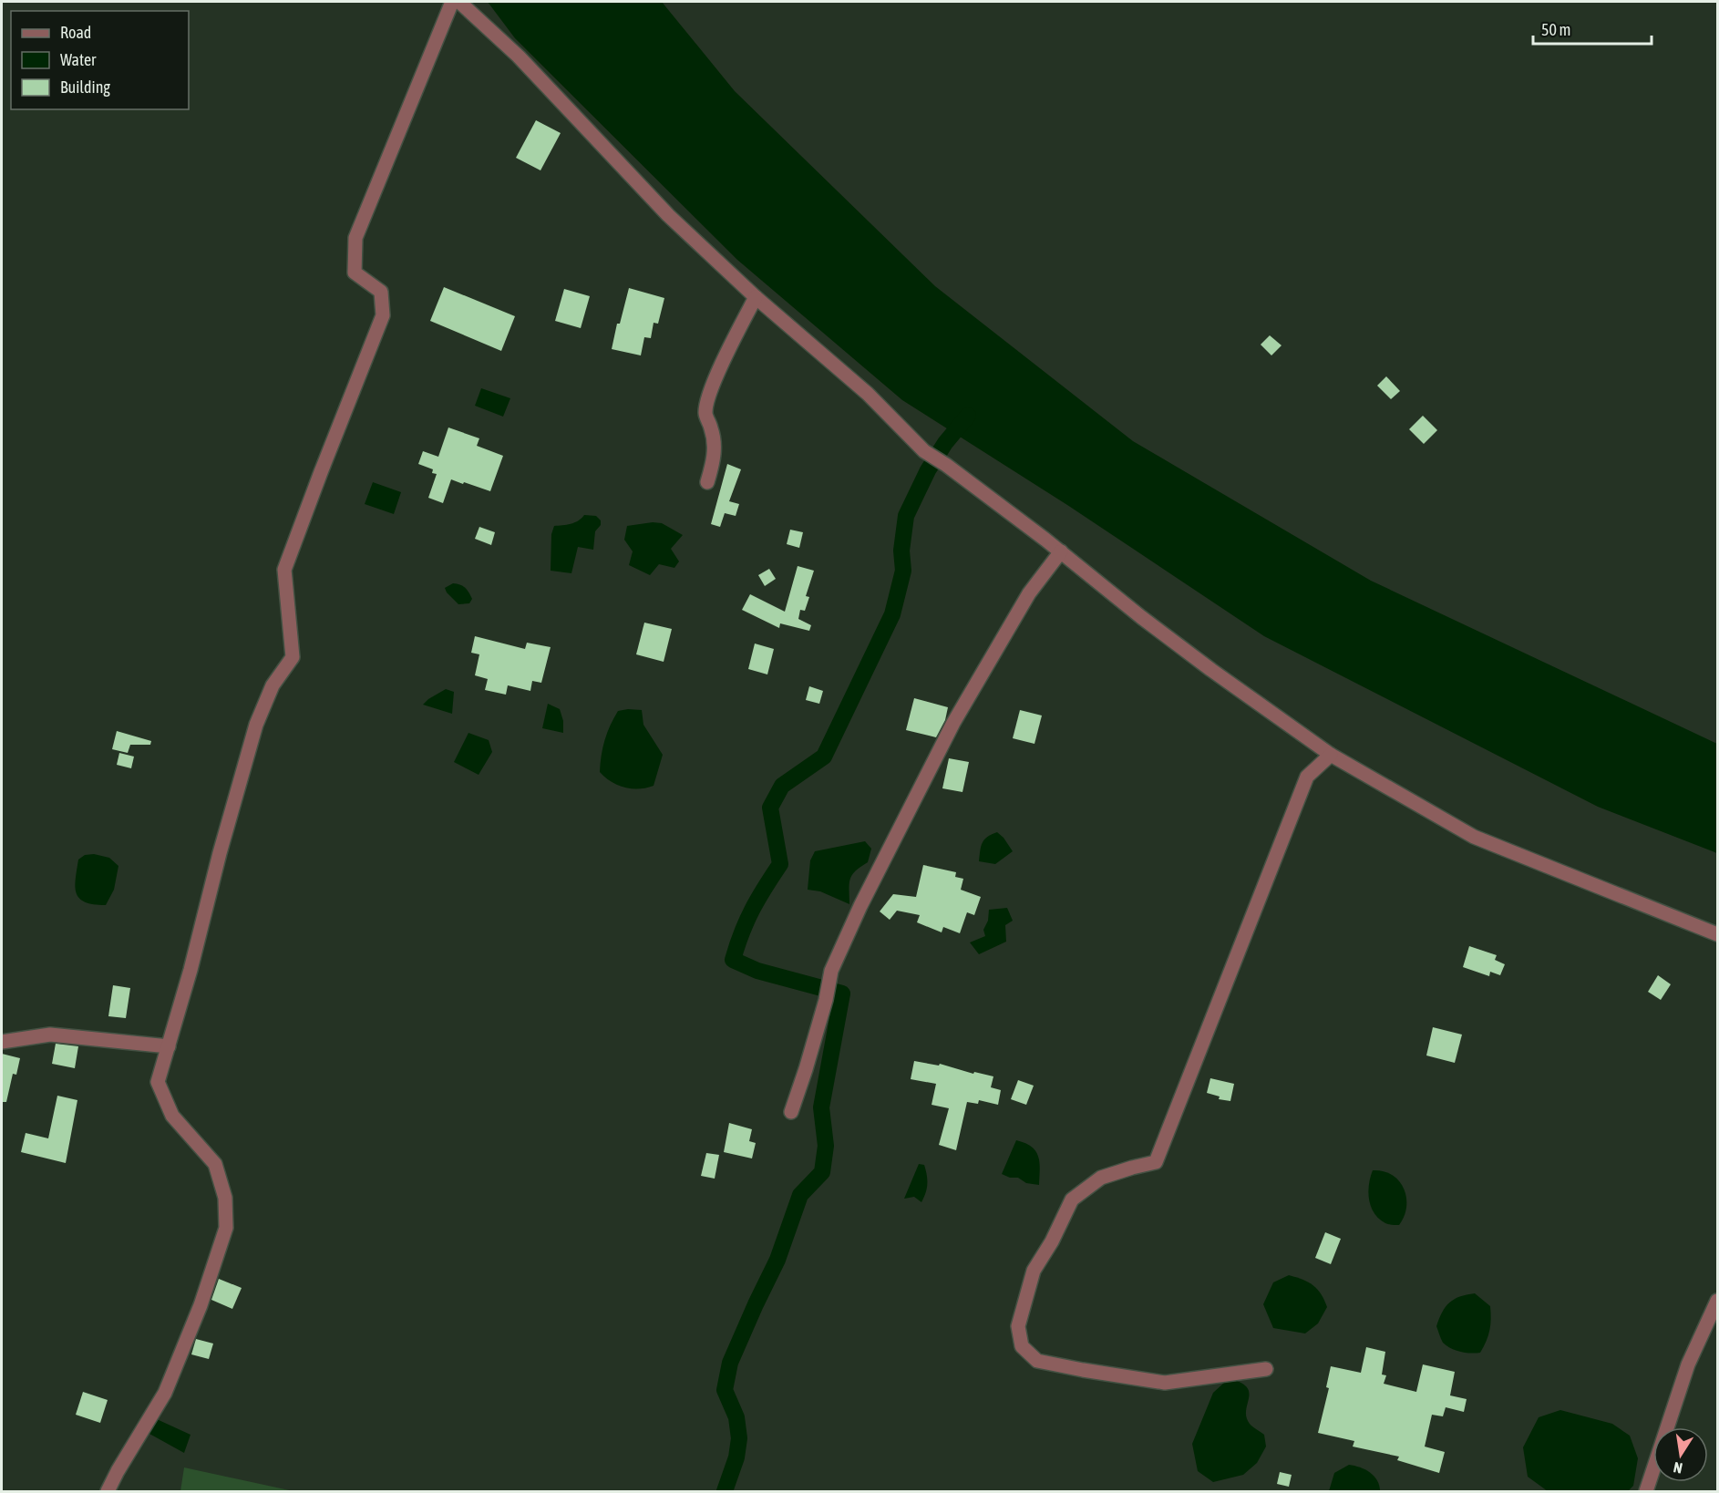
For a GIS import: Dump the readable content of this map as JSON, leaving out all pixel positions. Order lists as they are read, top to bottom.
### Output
{
  "legend": ["Road", "Water", "Building"],
  "scale_bar": "50 m",
  "north": "bottom"
}
